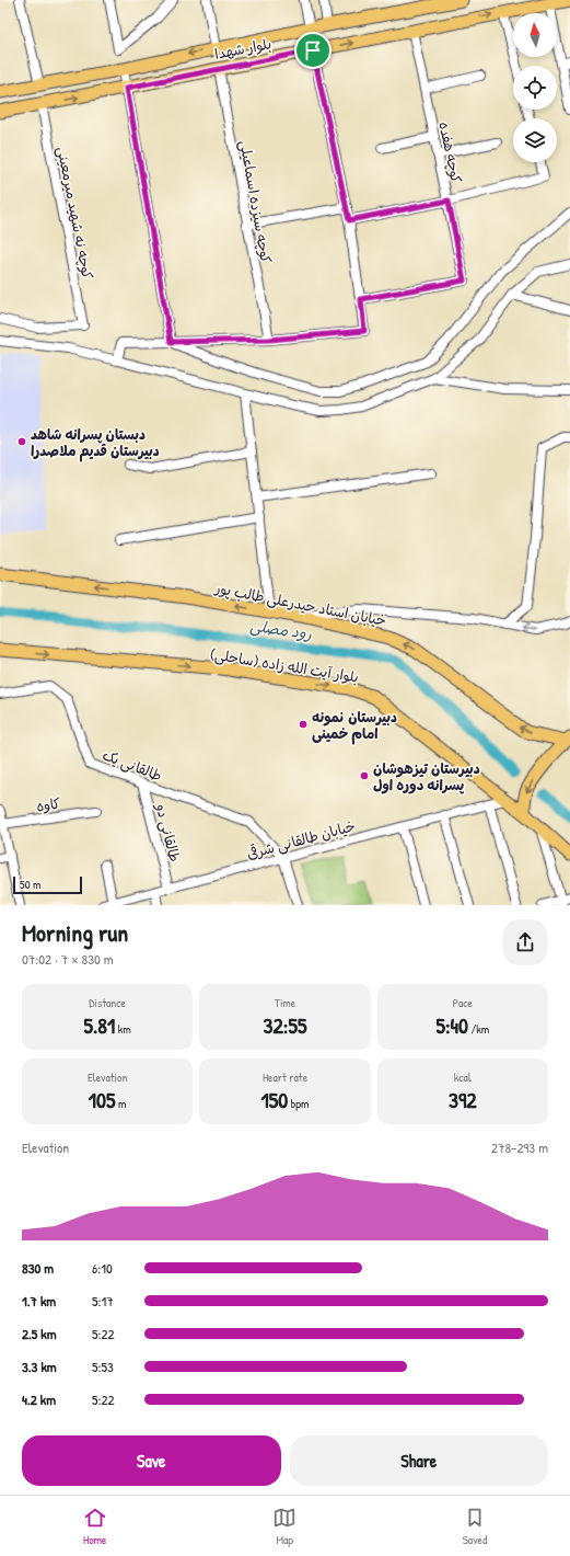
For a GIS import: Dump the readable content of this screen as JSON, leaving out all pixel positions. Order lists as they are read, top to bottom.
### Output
{
  "streets": {
    "main road": ["بلوار شهدا", "خیابان استاد حیدرعلی طالب پور", "بلوار آیت الله زاده (ساحلی)"],
    "street": [
      "کوچه هفده",
      "کوچه سیزده اسماعیلی",
      "کوچه نه شهید میرمعینی",
      "طالقانی یک",
      "کاوه",
      "طالقانی دو",
      "خیابان طالقانی شرقی"
    ]
  },
  "crossings": [
    ["بلوار شهدا", "کوچه هفده"],
    ["بلوار شهدا", "کوچه سیزده اسماعیلی"],
    ["بلوار شهدا", "کوچه نه شهید میرمعینی"],
    ["بلوار آیت الله زاده (ساحلی)", "خیابان طالقانی شرقی"],
    ["طالقانی یک", "طالقانی دو"],
    ["طالقانی یک", "خیابان طالقانی شرقی"],
    ["طالقانی دو", "خیابان طالقانی شرقی"]
  ],
  "one_way": ["خیابان استاد حیدرعلی طالب پور", "بلوار آیت الله زاده (ساحلی)"],
  "water": ["رود مصلی"],
  "places": ["دبستان پسرانه شاهد دبیرستان قدیم ملاصدرا", "دبیرستان نمونه امام خمینی", "دبیرستان تیزهوشان پسرانه دوره اول"],
  "scale_bar": "50 m",
  "north": "top",
  "page": {
    "scale": "50 m",
    "heading": ["Morning run", "07:02 · 7 × 830 m"],
    "stats": [
      ["Distance", "5.81 km"],
      ["Time", "32:55"],
      ["Pace", "5:40 /km"],
      ["Elevation", "105 m"],
      ["Heart rate", "150 bpm"],
      ["kcal", "392"]
    ],
    "chart": ["Elevation", "278–293 m"],
    "list": [
      {
        "name": "830 m",
        "note": "6:10"
      },
      {
        "name": "1.7 km",
        "note": "5:17"
      },
      {
        "name": "2.5 km",
        "note": "5:22"
      },
      {
        "name": "3.3 km",
        "note": "5:53"
      },
      {
        "name": "4.2 km",
        "note": "5:22"
      }
    ],
    "buttons": ["Save", "Share"],
    "tabs": ["Home", "Map", "Saved"]
  }
}
